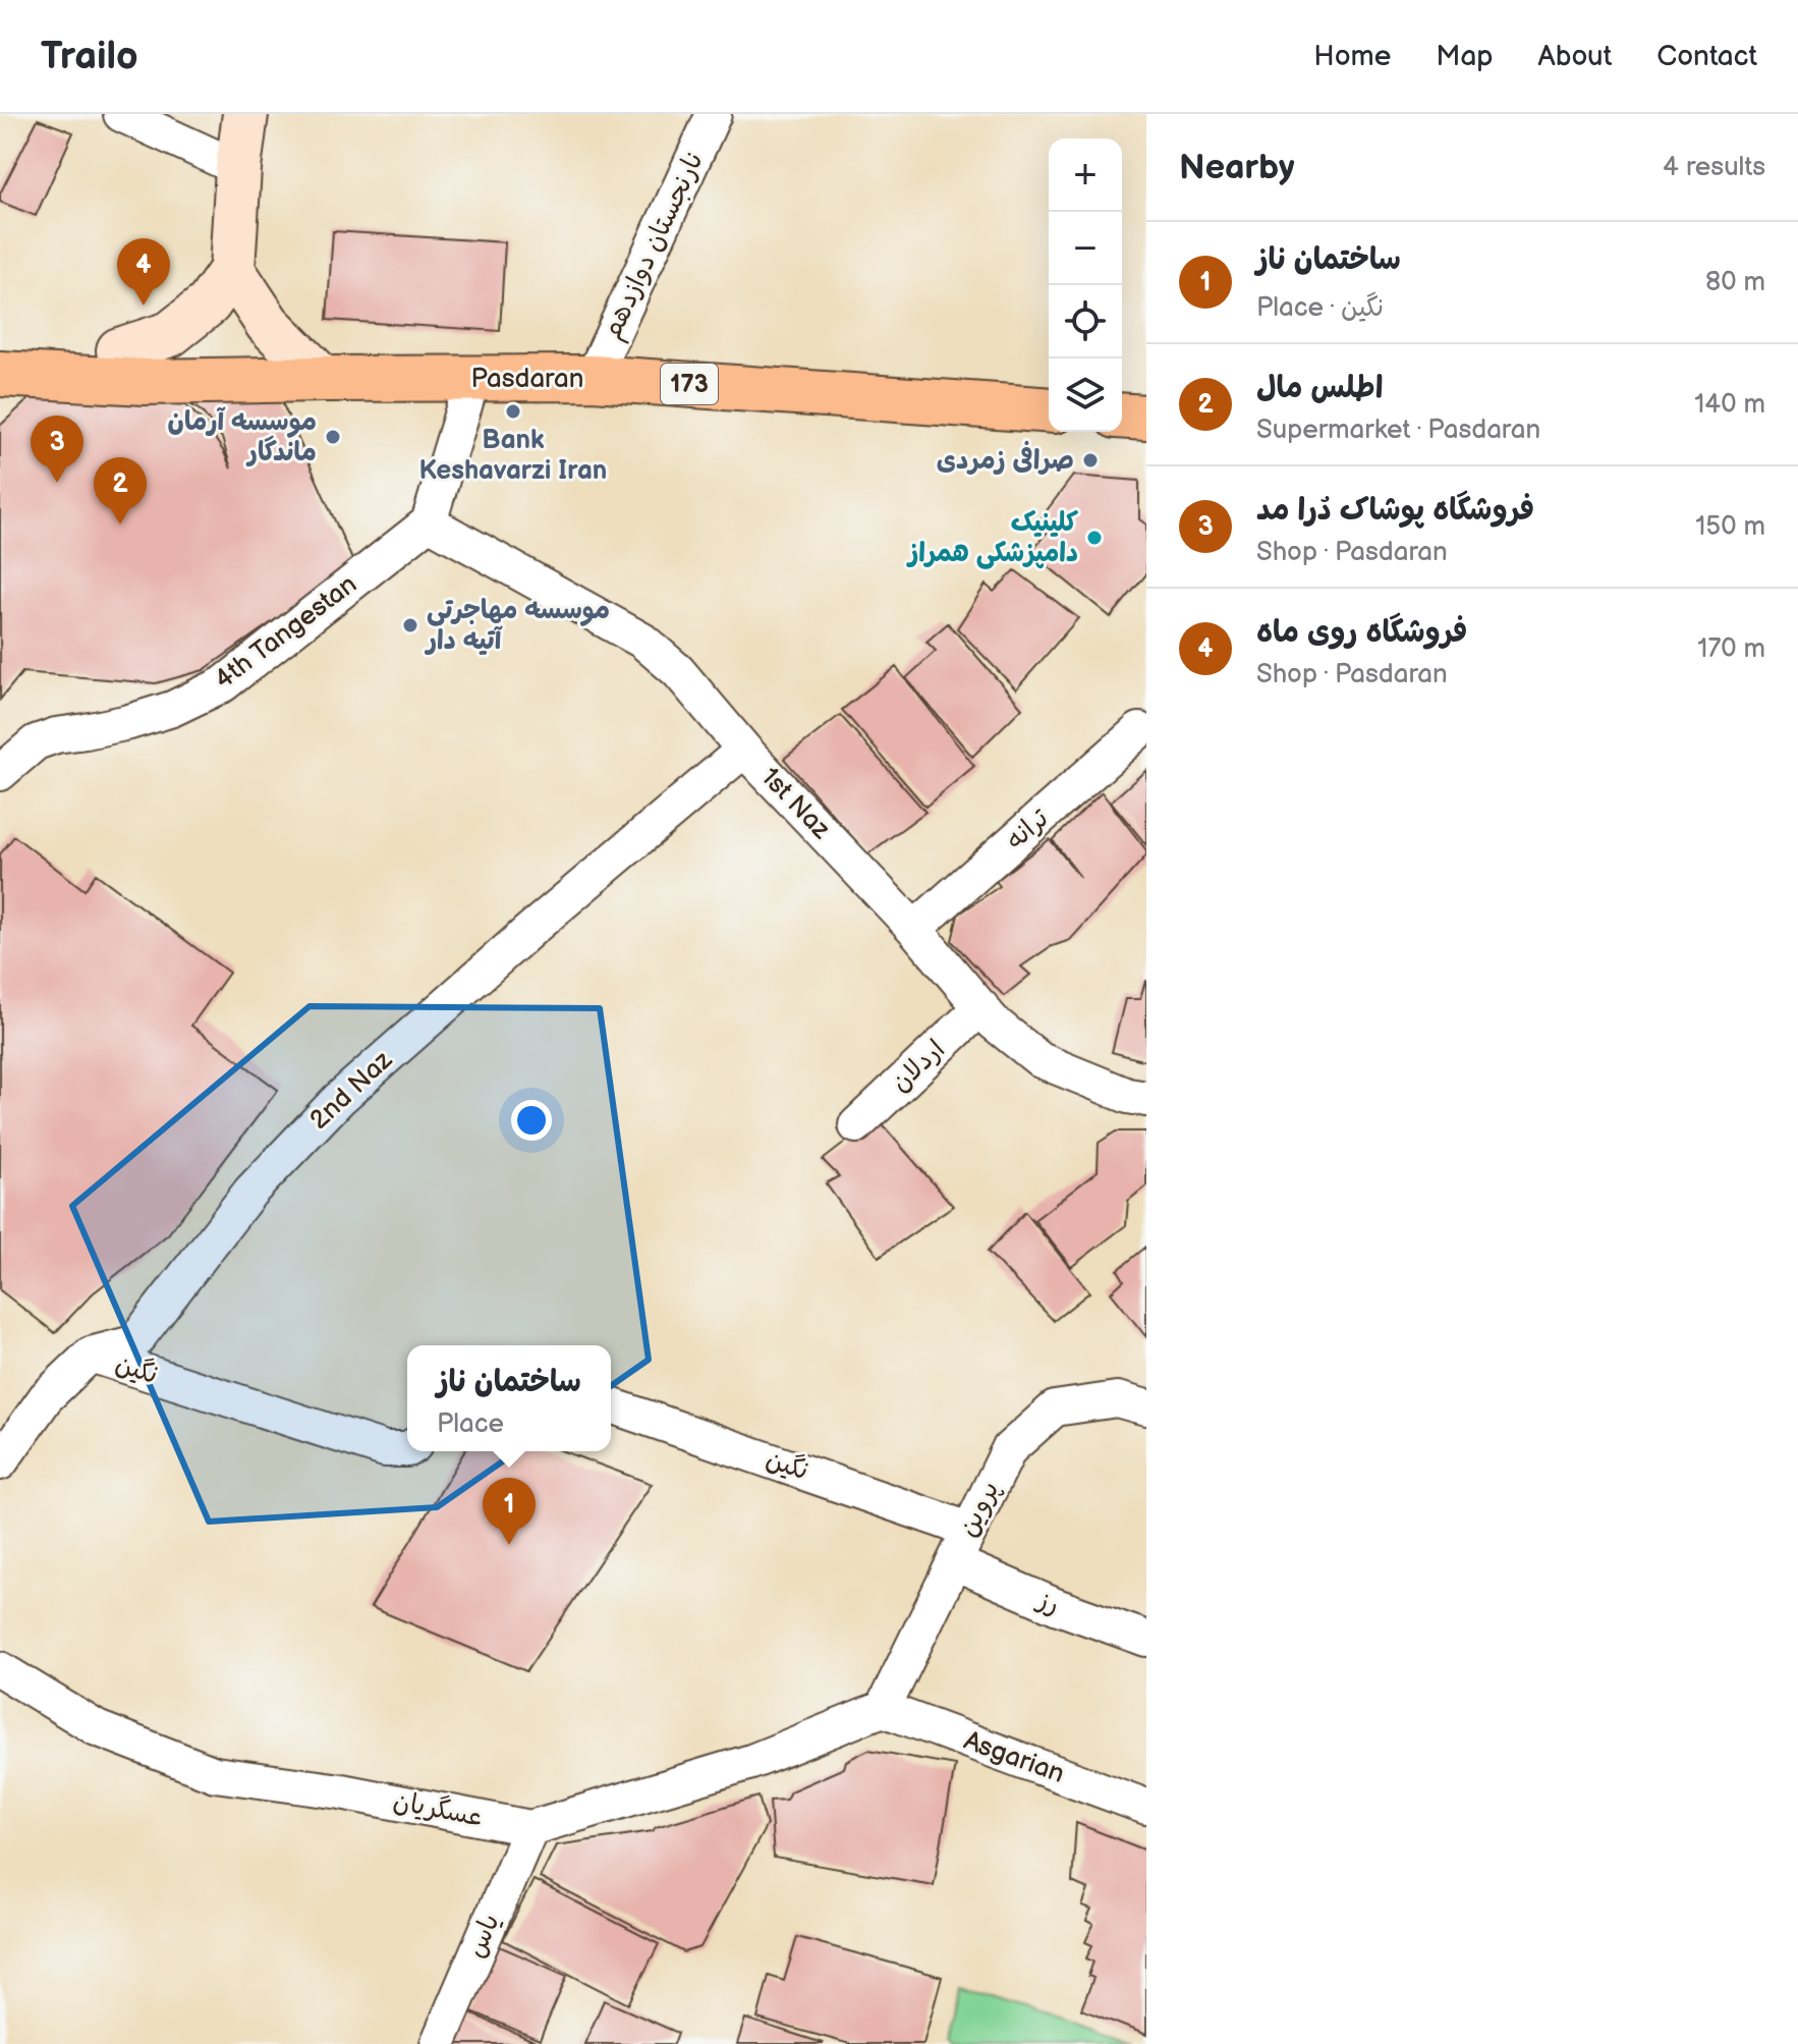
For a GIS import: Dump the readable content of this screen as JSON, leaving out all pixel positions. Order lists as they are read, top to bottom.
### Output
{
  "streets": {
    "main road": ["Pasdaran", "173"],
    "street": [
      "نارنجستان دوازدهم",
      "4th Tangestan",
      "1st Naz",
      "ترانه",
      "اردلان",
      "2nd Naz",
      "نگین",
      "پروین",
      "رز",
      "Asgarian",
      "عسگریان",
      "یاس"
    ]
  },
  "crossings": [
    ["نارنجستان دوازدهم", "Pasdaran"],
    ["4th Tangestan", "1st Naz"],
    ["1st Naz", "ترانه"],
    ["1st Naz", "اردلان"],
    ["1st Naz", "2nd Naz"],
    ["2nd Naz", "نگین"],
    ["نگین", "پروین"],
    ["پروین", "رز"],
    ["پروین", "Asgarian"],
    ["پروین", "عسگریان"],
    ["Asgarian", "عسگریان"],
    ["عسگریان", "یاس"]
  ],
  "places": [
    "Bank Keshavarzi Iran",
    "موسسه آرمان ماندگار",
    "صرافی زمردی",
    "کلینیک دامپزشکی همراز",
    "موسسه مهاجرتی آتیه دار"
  ],
  "page": {
    "header": "Trailo",
    "nav": [
      "Home",
      "Map",
      "About",
      "Contact"
    ],
    "heading": ["Nearby", "4 results"],
    "map_buttons": ["+", "−"],
    "list": [
      {
        "mark": "1",
        "name": "ساختمان ناز",
        "note": "Place · نگین",
        "value": "80 m"
      },
      {
        "mark": "2",
        "name": "اطلس مال",
        "note": "Supermarket · Pasdaran",
        "value": "140 m"
      },
      {
        "mark": "3",
        "name": "فروشگاه پوشاک دُرا مد",
        "note": "Shop · Pasdaran",
        "value": "150 m"
      },
      {
        "mark": "4",
        "name": "فروشگاه روی ماه",
        "note": "Shop · Pasdaran",
        "value": "170 m"
      }
    ],
    "pins": [
      "4",
      "3",
      "2",
      "1"
    ],
    "popup": ["ساختمان ناز", "Place"]
  }
}
